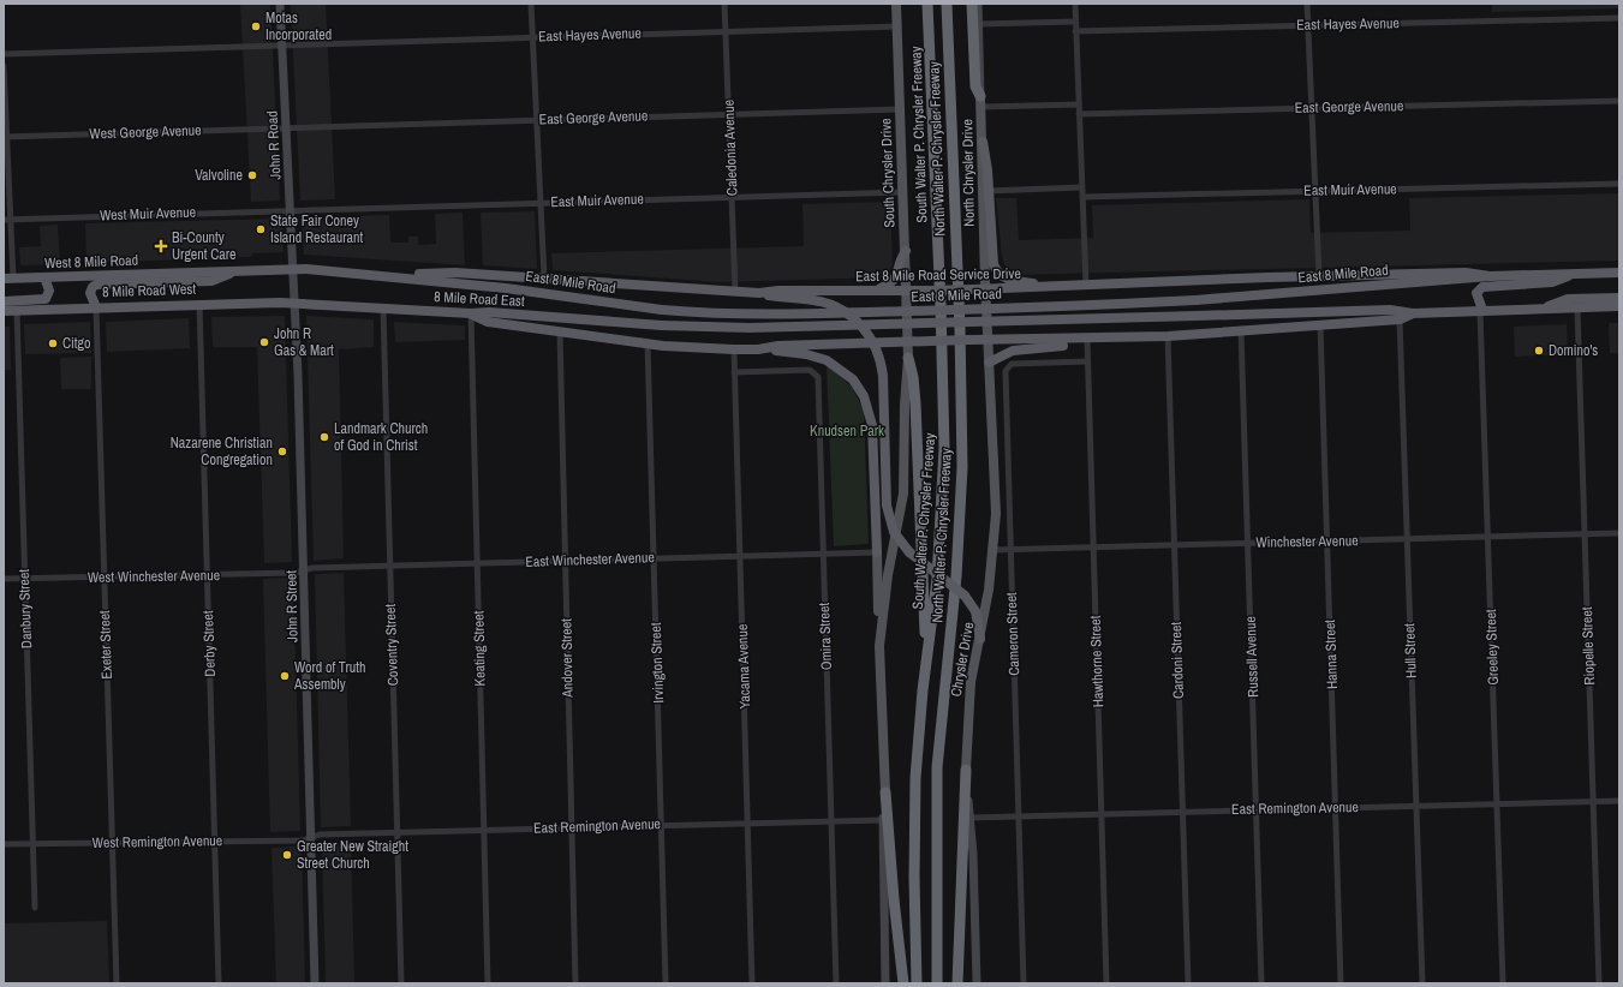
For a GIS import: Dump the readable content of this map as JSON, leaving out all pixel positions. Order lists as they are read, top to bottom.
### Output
{
  "streets": {
    "highway": [
      "South Walter P. Chrysler Freeway",
      "North Walter P. Chrysler Freeway",
      "West 8 Mile Road",
      "East 8 Mile Road",
      "East 8 Mile Road Service Drive",
      "8 Mile Road West",
      "8 Mile Road East"
    ],
    "main road": [
      "John R Road",
      "South Chrysler Drive",
      "North Chrysler Drive",
      "John R Street",
      "Chrysler Drive"
    ],
    "street": [
      "East Hayes Avenue",
      "East George Avenue",
      "West George Avenue",
      "Caledonia Avenue",
      "East Muir Avenue",
      "West Muir Avenue",
      "Winchester Avenue",
      "East Winchester Avenue",
      "West Winchester Avenue",
      "Danbury Street",
      "Cameron Street",
      "Omira Street",
      "Derby Street",
      "Exeter Street",
      "Coventry Street",
      "Riopelle Street",
      "Greeley Street",
      "Keating Street",
      "Hull Street",
      "Hanna Street",
      "Russell Avenue",
      "Andover Street",
      "Cardoni Street",
      "Hawthorne Street",
      "Irvington Street",
      "Yacama Avenue",
      "East Remington Avenue",
      "West Remington Avenue"
    ]
  },
  "crossings": [
    ["East Hayes Avenue", "John R Road"],
    ["East Hayes Avenue", "Caledonia Avenue"],
    ["East Hayes Avenue", "South Chrysler Drive"],
    ["East George Avenue", "West George Avenue"],
    ["East George Avenue", "John R Road"],
    ["East George Avenue", "Caledonia Avenue"],
    ["East George Avenue", "South Chrysler Drive"],
    ["West George Avenue", "John R Road"],
    ["John R Road", "East Muir Avenue"],
    ["John R Road", "West Muir Avenue"],
    ["John R Road", "West 8 Mile Road"],
    ["John R Road", "East 8 Mile Road"],
    ["John R Road", "John R Street"],
    ["Caledonia Avenue", "East Muir Avenue"],
    ["Caledonia Avenue", "East 8 Mile Road Service Drive"],
    ["North Walter P. Chrysler Freeway", "East 8 Mile Road Service Drive"],
    ["South Chrysler Drive", "East Muir Avenue"],
    ["South Chrysler Drive", "East 8 Mile Road"],
    ["South Chrysler Drive", "East 8 Mile Road Service Drive"],
    ["North Chrysler Drive", "East 8 Mile Road"],
    ["North Chrysler Drive", "East 8 Mile Road Service Drive"],
    ["North Chrysler Drive", "Chrysler Drive"],
    ["East Muir Avenue", "West Muir Avenue"],
    ["West 8 Mile Road", "East 8 Mile Road"],
    ["East 8 Mile Road", "East 8 Mile Road Service Drive"],
    ["East 8 Mile Road", "8 Mile Road East"],
    ["East 8 Mile Road", "Riopelle Street"],
    ["East 8 Mile Road", "Greeley Street"],
    ["East 8 Mile Road", "Hull Street"],
    ["East 8 Mile Road", "Hanna Street"],
    ["East 8 Mile Road", "Russell Avenue"],
    ["East 8 Mile Road", "Chrysler Drive"],
    ["East 8 Mile Road", "Cardoni Street"],
    ["East 8 Mile Road", "Hawthorne Street"],
    ["8 Mile Road West", "8 Mile Road East"],
    ["8 Mile Road West", "John R Street"],
    ["8 Mile Road West", "Danbury Street"],
    ["8 Mile Road West", "Derby Street"],
    ["8 Mile Road West", "Exeter Street"],
    ["8 Mile Road East", "John R Street"],
    ["8 Mile Road East", "Coventry Street"],
    ["8 Mile Road East", "Keating Street"],
    ["Winchester Avenue", "Cameron Street"],
    ["Winchester Avenue", "Riopelle Street"],
    ["Winchester Avenue", "Greeley Street"],
    ["Winchester Avenue", "Hull Street"],
    ["Winchester Avenue", "Hanna Street"],
    ["Winchester Avenue", "Russell Avenue"],
    ["Winchester Avenue", "Chrysler Drive"],
    ["Winchester Avenue", "Cardoni Street"],
    ["Winchester Avenue", "Hawthorne Street"],
    ["East Winchester Avenue", "West Winchester Avenue"],
    ["East Winchester Avenue", "John R Street"],
    ["East Winchester Avenue", "Omira Street"],
    ["East Winchester Avenue", "Coventry Street"],
    ["East Winchester Avenue", "Keating Street"],
    ["East Winchester Avenue", "Andover Street"],
    ["East Winchester Avenue", "Irvington Street"],
    ["East Winchester Avenue", "Yacama Avenue"],
    ["West Winchester Avenue", "John R Street"],
    ["West Winchester Avenue", "Danbury Street"],
    ["West Winchester Avenue", "Derby Street"],
    ["West Winchester Avenue", "Exeter Street"],
    ["John R Street", "East Remington Avenue"],
    ["John R Street", "West Remington Avenue"],
    ["Danbury Street", "West Remington Avenue"],
    ["Cameron Street", "Hawthorne Street"],
    ["Cameron Street", "East Remington Avenue"],
    ["Omira Street", "Yacama Avenue"],
    ["Omira Street", "East Remington Avenue"],
    ["Derby Street", "West Remington Avenue"],
    ["Exeter Street", "West Remington Avenue"],
    ["Coventry Street", "East Remington Avenue"],
    ["Riopelle Street", "East Remington Avenue"],
    ["Greeley Street", "East Remington Avenue"],
    ["Keating Street", "East Remington Avenue"],
    ["Hull Street", "East Remington Avenue"],
    ["Hanna Street", "East Remington Avenue"],
    ["Russell Avenue", "East Remington Avenue"],
    ["Andover Street", "East Remington Avenue"],
    ["Chrysler Drive", "East Remington Avenue"],
    ["Cardoni Street", "East Remington Avenue"],
    ["Hawthorne Street", "East Remington Avenue"],
    ["Irvington Street", "East Remington Avenue"],
    ["Yacama Avenue", "East Remington Avenue"],
    ["East Remington Avenue", "West Remington Avenue"]
  ],
  "parks": ["Knudsen Park"],
  "places": {
    "other": [
      "Motas Incorporated",
      "Valvoline",
      "State Fair Coney Island Restaurant",
      "John R Gas & Mart",
      "Citgo",
      "Domino's",
      "Landmark Church of God in Christ",
      "Nazarene Christian Congregation",
      "Word of Truth Assembly",
      "Greater New Straight Street Church"
    ],
    "health": ["Bi-County Urgent Care"]
  }
}
